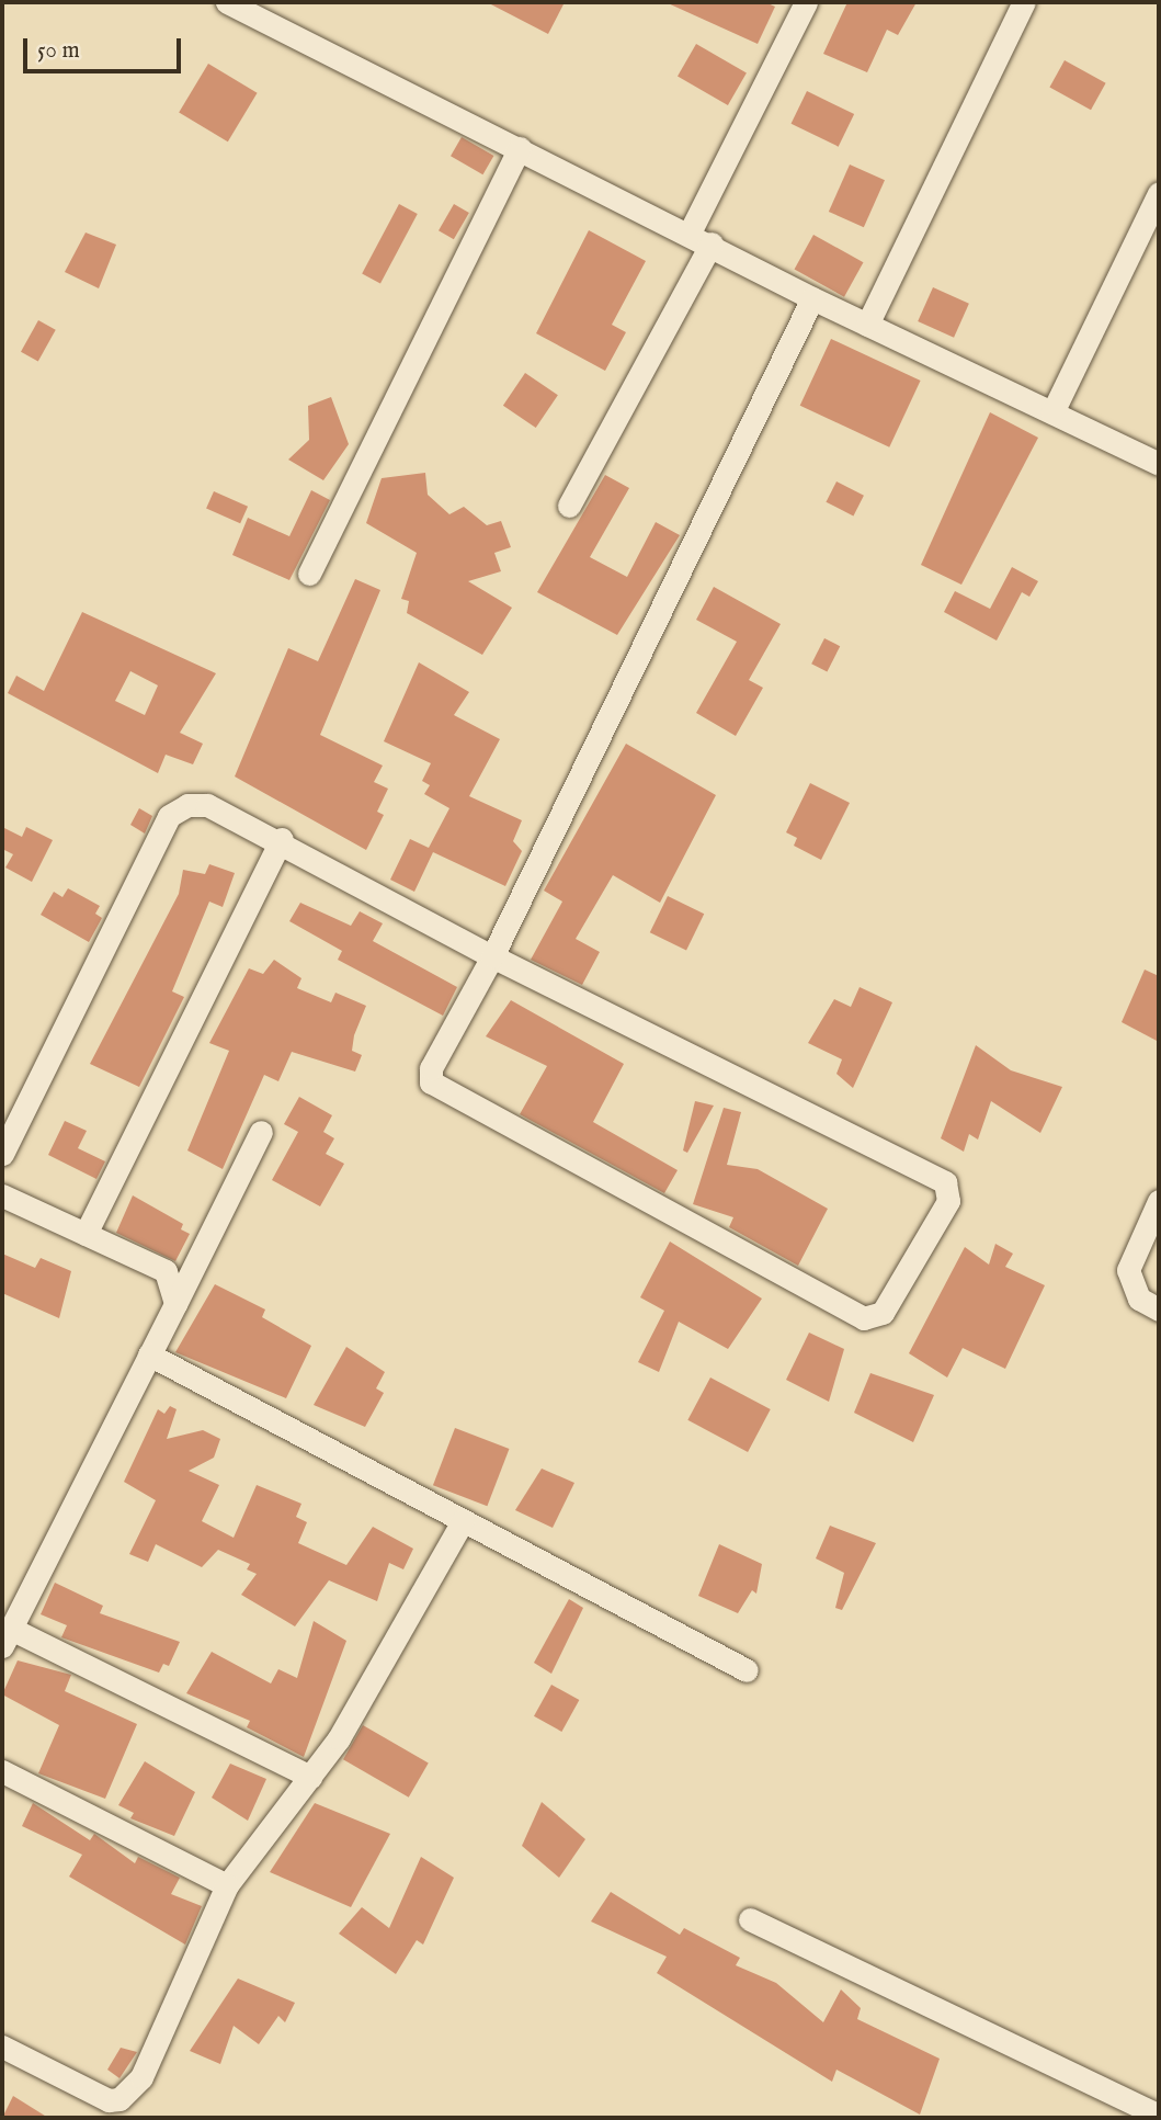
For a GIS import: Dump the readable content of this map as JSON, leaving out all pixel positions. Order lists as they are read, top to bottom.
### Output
{
  "scale_bar": "50 m"
}
